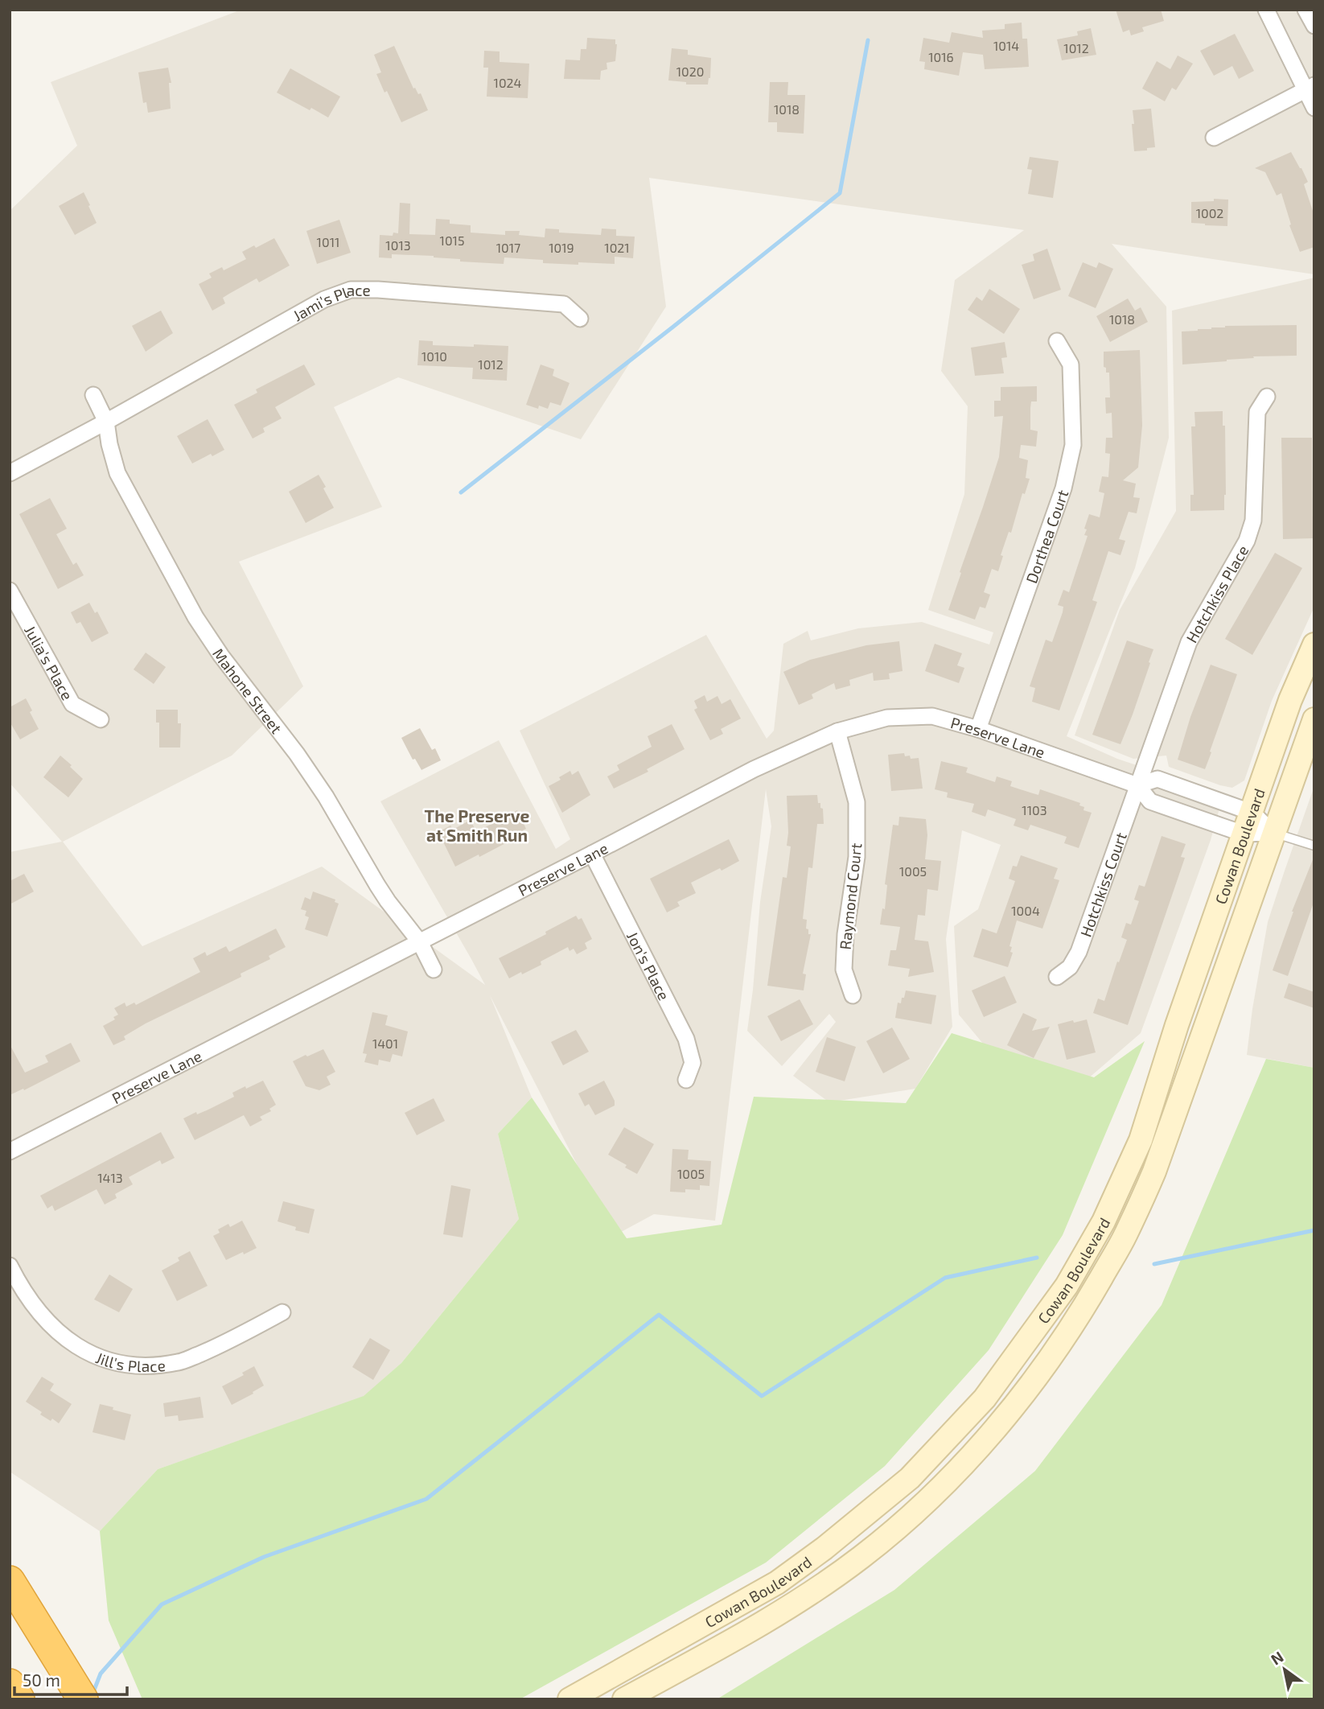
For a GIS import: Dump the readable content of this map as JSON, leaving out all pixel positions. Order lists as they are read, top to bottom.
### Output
{
  "streets": {
    "main road": ["Cowan Boulevard"],
    "street": [
      "Jami's Place",
      "Dorthea Court",
      "Hotchkiss Place",
      "Julia's Place",
      "Mahone Street",
      "Preserve Lane",
      "Hotchkiss Court",
      "Raymond Court",
      "Jon's Place",
      "Jill's Place"
    ]
  },
  "crossings": [
    ["Jami's Place", "Mahone Street"],
    ["Dorthea Court", "Preserve Lane"],
    ["Hotchkiss Place", "Preserve Lane"],
    ["Hotchkiss Place", "Hotchkiss Court"],
    ["Mahone Street", "Preserve Lane"],
    ["Preserve Lane", "Cowan Boulevard"],
    ["Preserve Lane", "Hotchkiss Court"],
    ["Preserve Lane", "Raymond Court"],
    ["Preserve Lane", "Jon's Place"]
  ],
  "districts": ["The Preserve at Smith Run"],
  "house_numbers": [
    "1014",
    "1012",
    "1016",
    "1020",
    "1024",
    "1018",
    "1002",
    "1015",
    "1011",
    "1013",
    "1017",
    "1019",
    "1021",
    "1018",
    "1010",
    "1012",
    "1103",
    "1005",
    "1004",
    "1401",
    "1005",
    "1413"
  ],
  "scale_bar": "50 m",
  "north": "top left"
}
